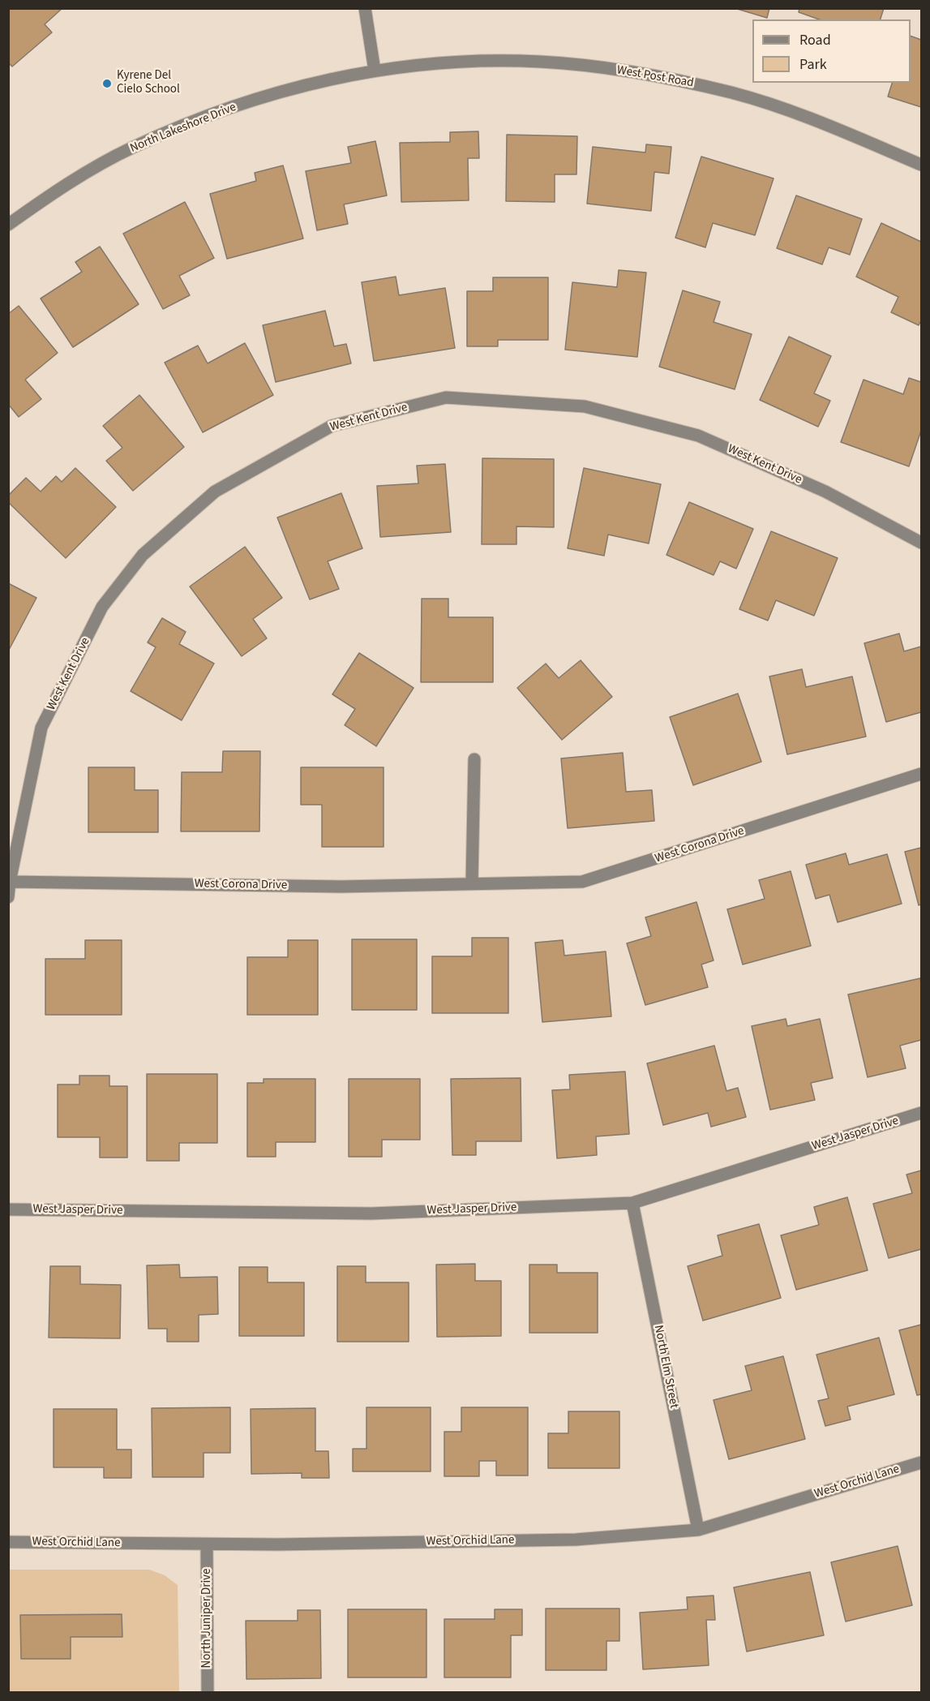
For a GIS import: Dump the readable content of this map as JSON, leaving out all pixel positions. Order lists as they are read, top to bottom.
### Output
{
  "streets": {
    "street": [
      "West Post Road",
      "North Lakeshore Drive",
      "West Kent Drive",
      "West Corona Drive",
      "West Jasper Drive",
      "North Elm Street",
      "West Orchid Lane",
      "North Juniper Drive"
    ]
  },
  "crossings": [
    ["West Post Road", "North Lakeshore Drive"],
    ["West Kent Drive", "West Corona Drive"],
    ["West Jasper Drive", "North Elm Street"],
    ["North Elm Street", "West Orchid Lane"],
    ["West Orchid Lane", "North Juniper Drive"]
  ],
  "places": ["Kyrene Del Cielo School"],
  "legend": ["Road", "Park"]
}
